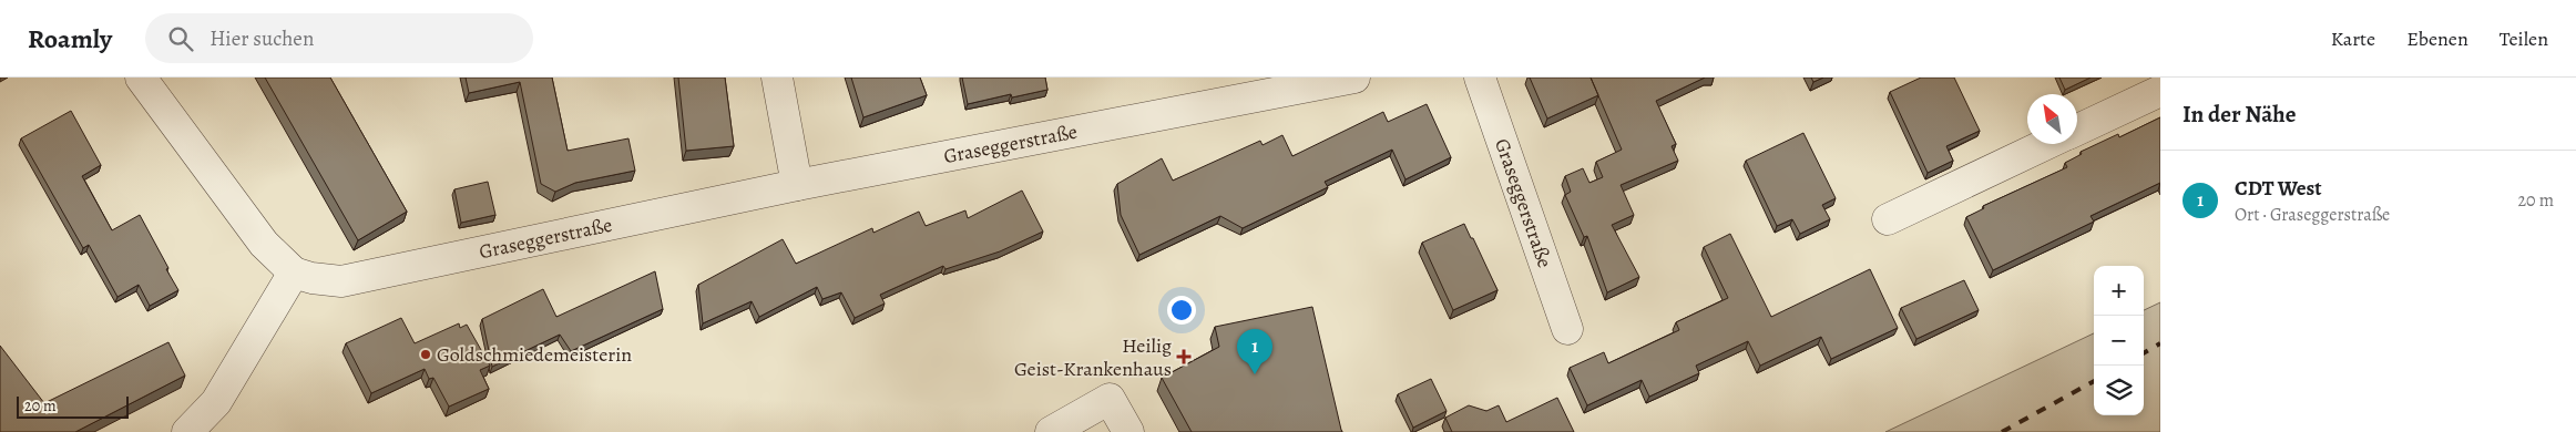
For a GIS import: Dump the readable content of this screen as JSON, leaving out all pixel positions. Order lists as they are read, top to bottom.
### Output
{
  "streets": {
    "street": ["Graseggerstraße"]
  },
  "places": {
    "other": ["Goldschmiedemeisterin"],
    "health": ["Heilig Geist-Krankenhaus"]
  },
  "scale_bar": "20 m",
  "north": "top left",
  "page": {
    "header": "Roamly",
    "search": "Hier suchen",
    "nav": ["Karte", "Ebenen", "Teilen"],
    "heading": "In der Nähe",
    "list": [
      {
        "mark": "1",
        "name": "CDT West",
        "note": "Ort · Graseggerstraße",
        "value": "20 m"
      }
    ],
    "map_buttons": ["+", "−"],
    "pins": "1",
    "scale": "20 m"
  }
}
